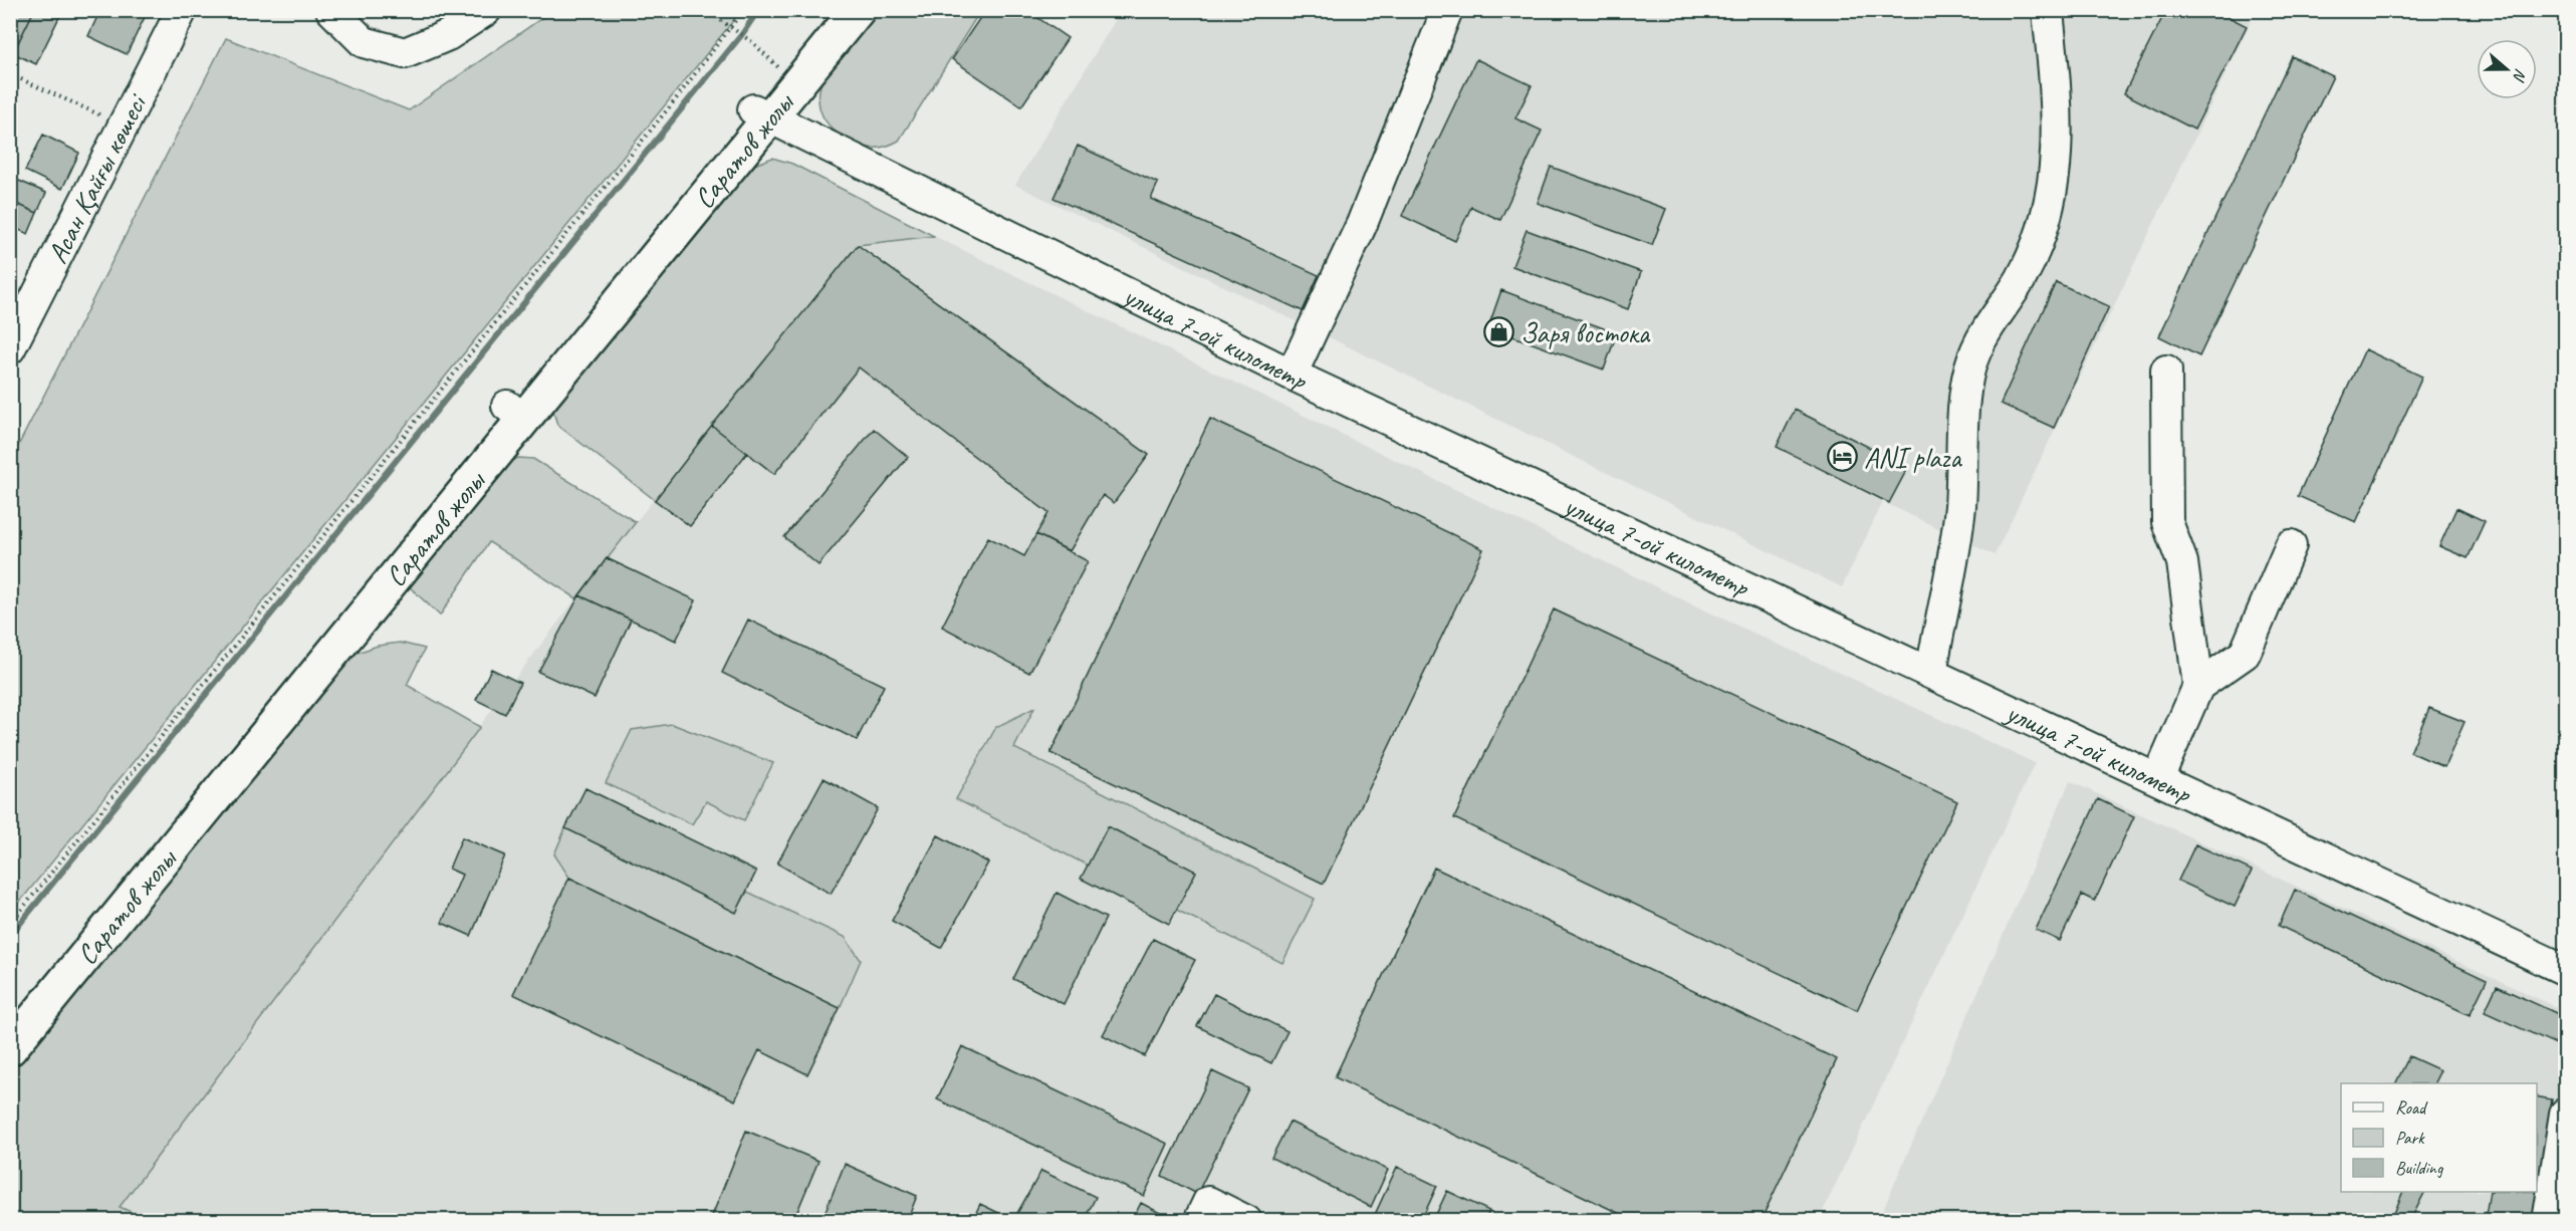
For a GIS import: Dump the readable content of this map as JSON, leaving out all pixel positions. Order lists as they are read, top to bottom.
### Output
{
  "streets": {
    "main road": ["Саратов жолы"],
    "street": ["Асан Қайғы көшесі", "улица 7-ой километр"]
  },
  "crossings": [
    ["Саратов жолы", "улица 7-ой километр"]
  ],
  "places": {
    "shop": ["Заря востока"],
    "hotel": ["ANI plaza"]
  },
  "legend": ["Road", "Park", "Building"],
  "north": "right"
}
